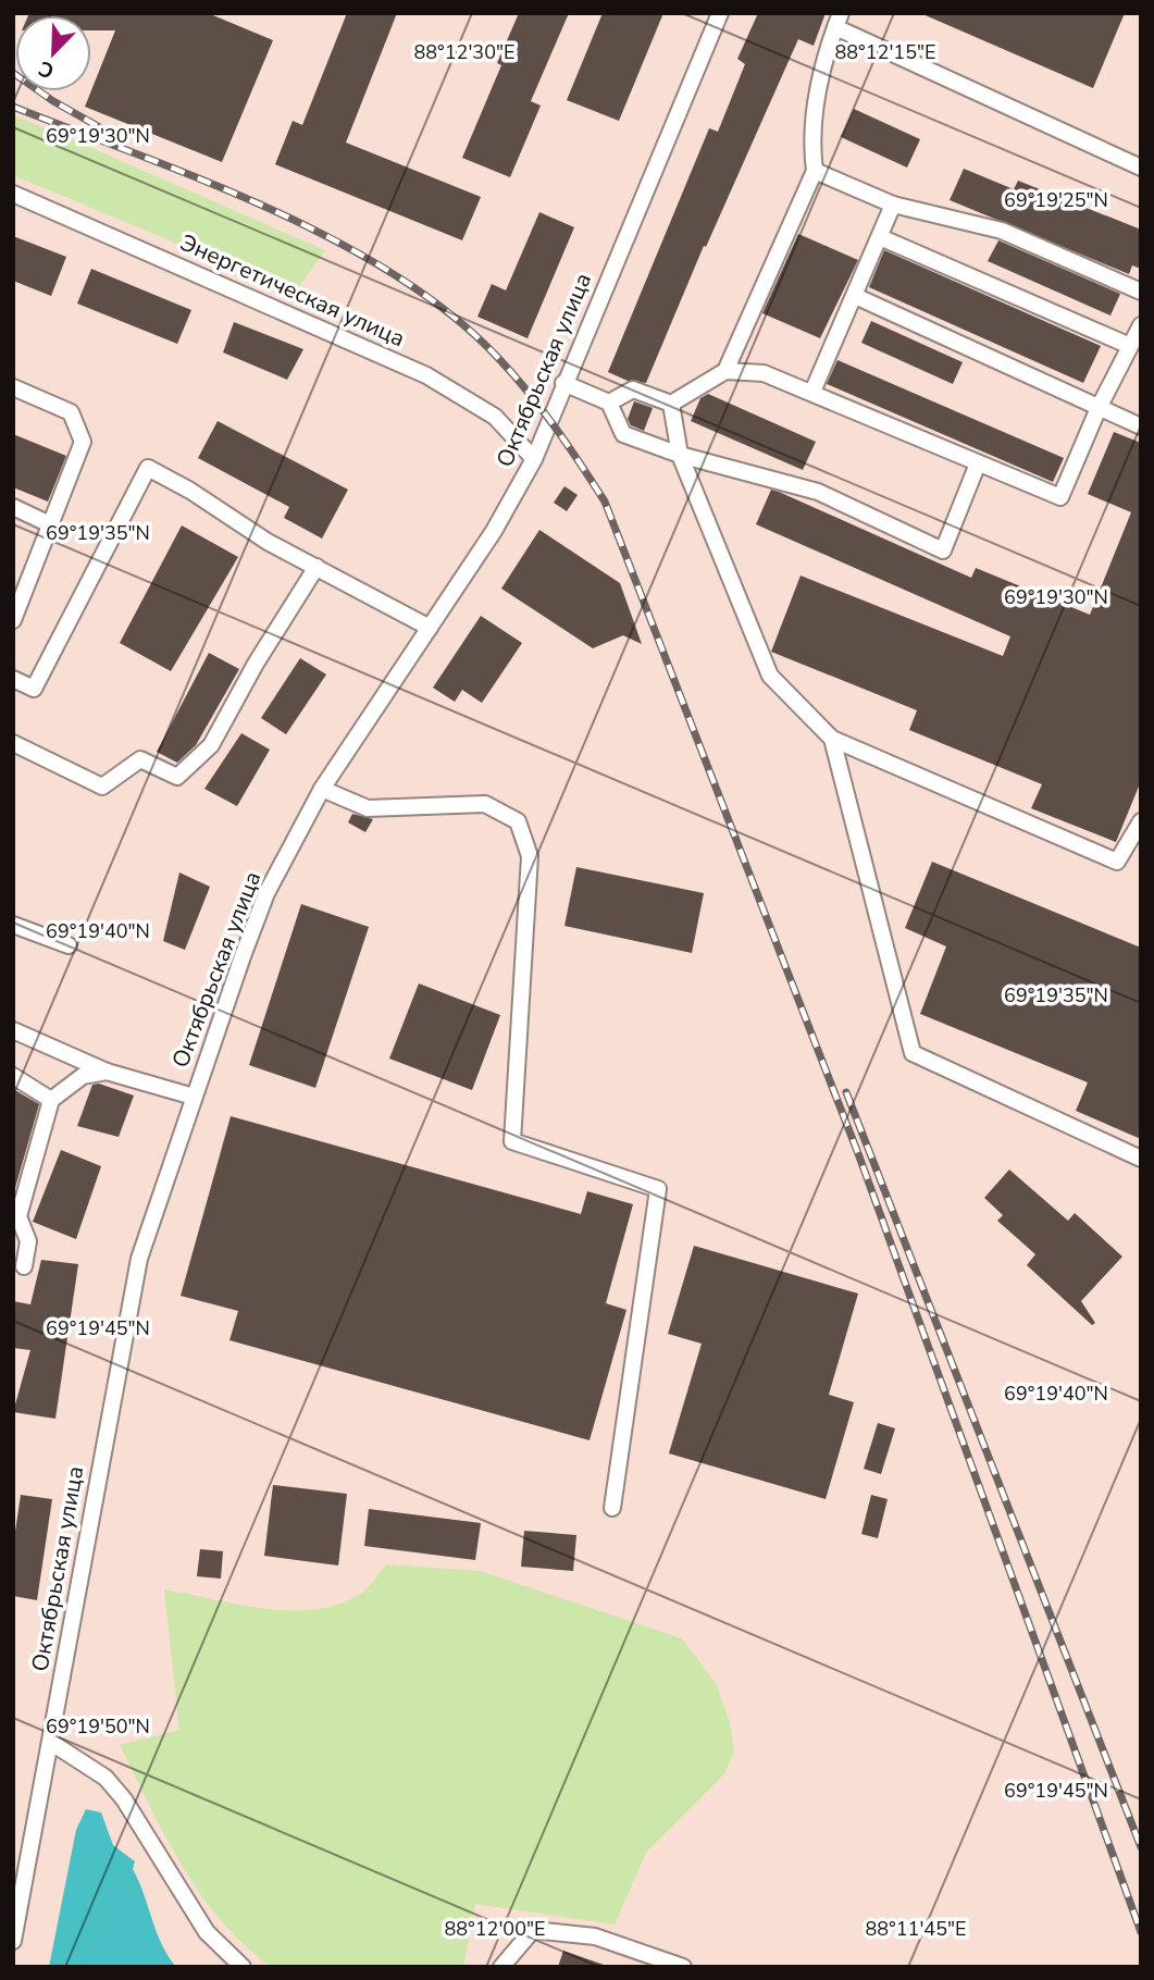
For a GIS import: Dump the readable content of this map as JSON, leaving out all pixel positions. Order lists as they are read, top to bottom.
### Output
{
  "streets": {
    "street": ["Энергетическая улица", "Октябрьская улица"]
  },
  "crossings": [
    ["Энергетическая улица", "Октябрьская улица"]
  ],
  "north": "bottom left",
  "coordinates": [
    "88°12'30\"E",
    "88°12'15\"E",
    "69°19'30\"N",
    "69°19'25\"N",
    "69°19'35\"N",
    "69°19'40\"N",
    "69°19'45\"N",
    "69°19'50\"N",
    "88°12'00\"E",
    "88°11'45\"E"
  ]
}
